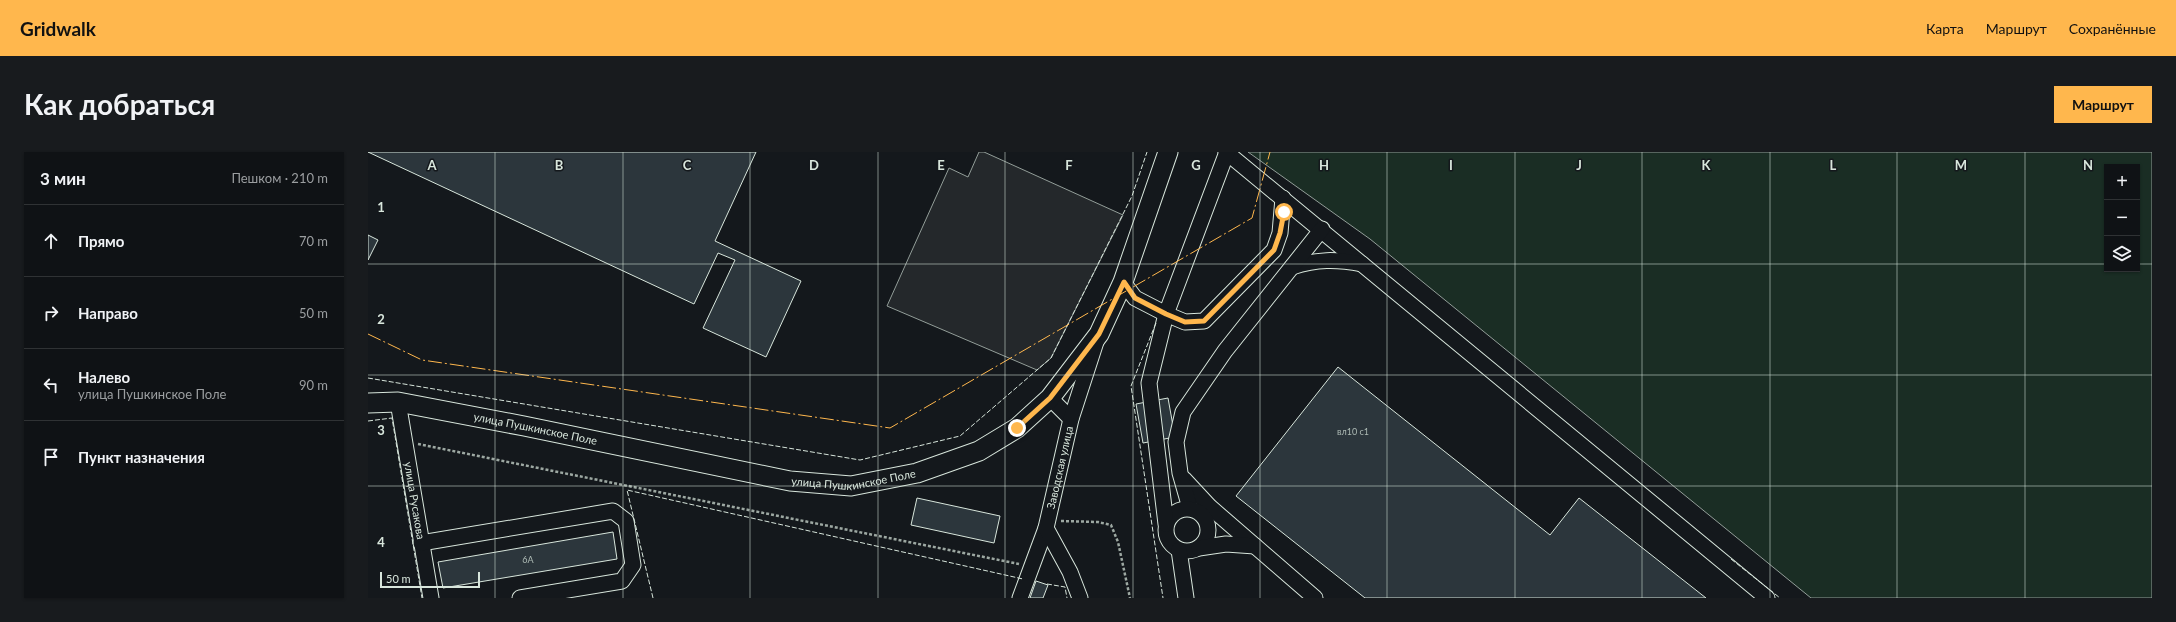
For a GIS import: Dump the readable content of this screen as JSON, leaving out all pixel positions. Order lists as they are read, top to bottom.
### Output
{
  "streets": {
    "main road": ["улица Пушкинское Поле"],
    "street": ["Заводская улица", "улица Русакова"]
  },
  "crossings": [
    ["улица Пушкинское Поле", "Заводская улица"],
    ["улица Пушкинское Поле", "улица Русакова"]
  ],
  "house_numbers": ["вл10 с1", "6А"],
  "scale_bar": "50 m",
  "page": {
    "header": "Gridwalk",
    "nav": ["Карта", "Маршрут", "Сохранённые"],
    "buttons": "Маршрут",
    "title": "Как добраться",
    "heading": ["3 мин", "Пешком · 210 m"],
    "map_buttons": ["+", "−"],
    "list": [
      ["Прямо", "70 m"],
      ["Направо", "50 m"],
      ["Налево", "улица Пушкинское Поле", "90 m"],
      "Пункт назначения"
    ],
    "scale": "50 m"
  },
  "grid": {
    "columns": [
      "A",
      "B",
      "C",
      "D",
      "E",
      "F",
      "G",
      "H",
      "I",
      "J",
      "K",
      "L",
      "M",
      "N"
    ],
    "rows": [
      "1",
      "2",
      "3",
      "4"
    ]
  }
}
